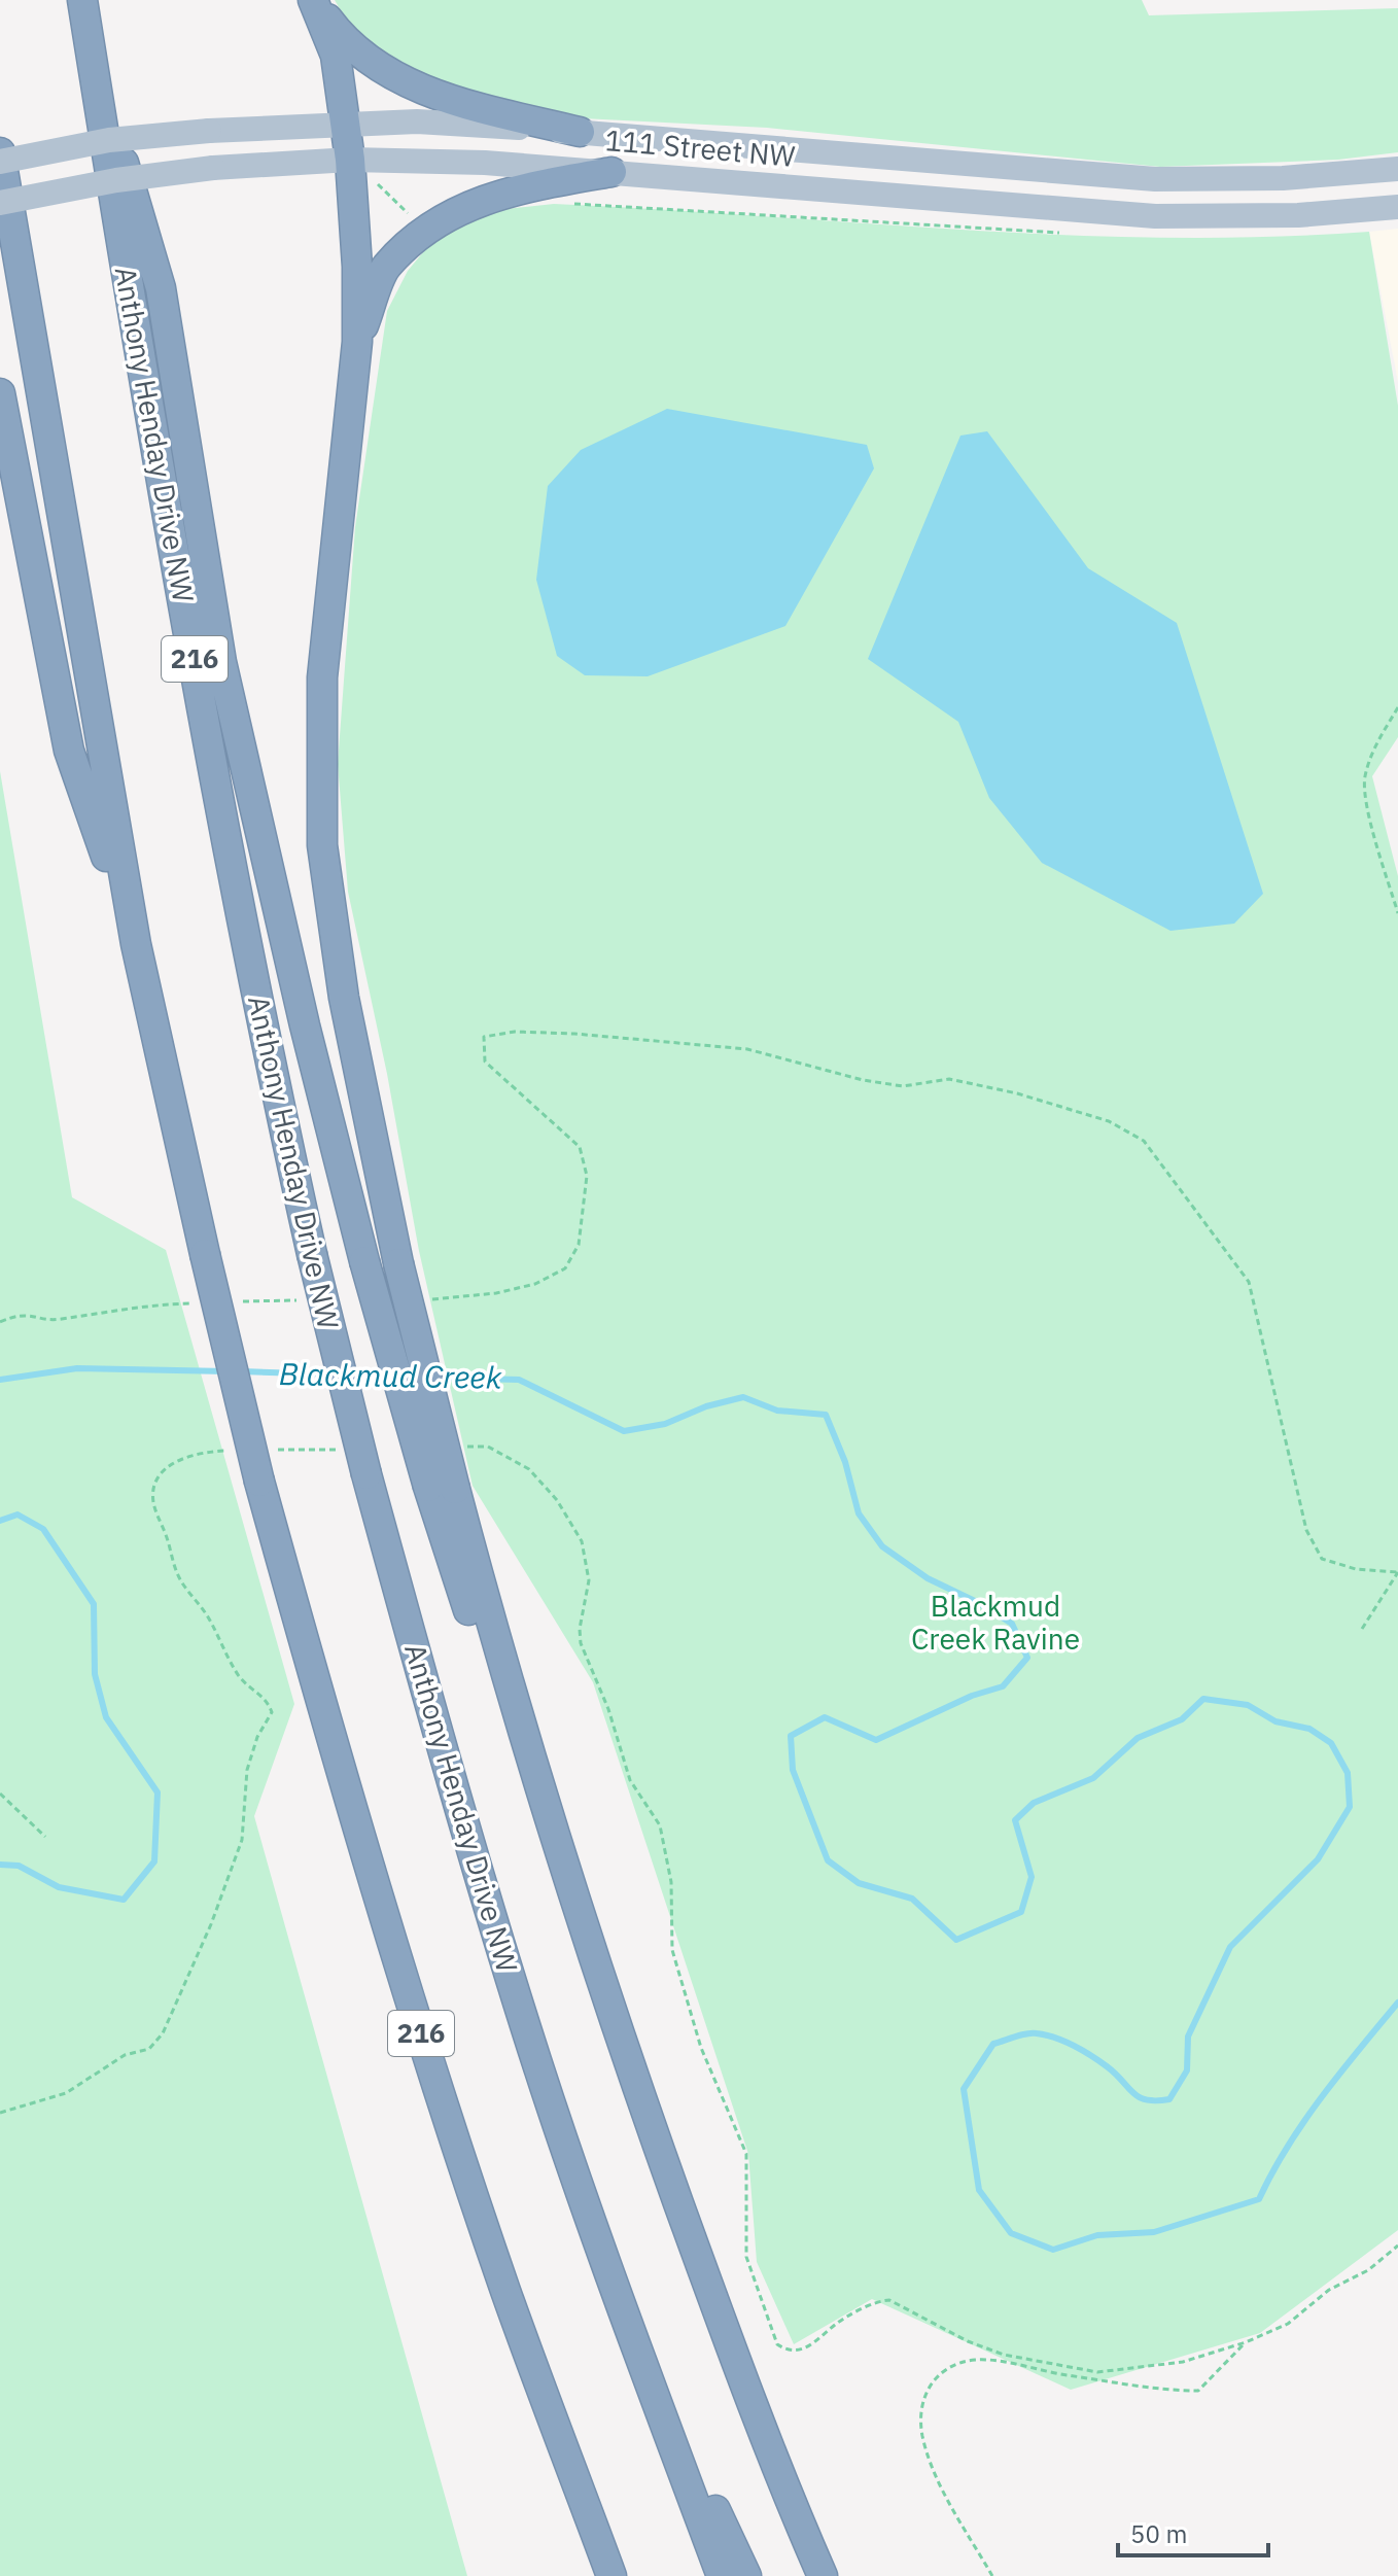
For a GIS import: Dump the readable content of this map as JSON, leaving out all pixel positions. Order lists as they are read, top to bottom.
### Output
{
  "streets": {
    "highway": ["Anthony Henday Drive NW", "216"],
    "main road": ["111 Street NW"]
  },
  "water": ["Blackmud Creek"],
  "parks": ["Blackmud Creek Ravine"],
  "scale_bar": "50 m"
}
